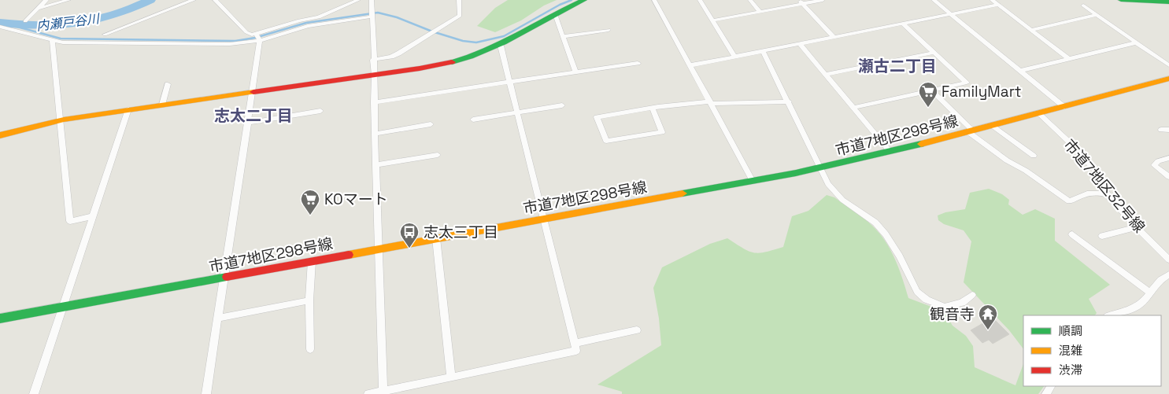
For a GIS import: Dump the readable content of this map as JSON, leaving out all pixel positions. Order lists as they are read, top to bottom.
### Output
{
  "streets": {
    "street": ["市道7地区298号線", "市道7地区32号線"]
  },
  "crossings": [
    ["市道7地区298号線", "市道7地区32号線"]
  ],
  "districts": ["瀬古二丁目", "志太二丁目"],
  "water": ["内瀬戸谷川"],
  "places": {
    "supermarket": ["FamilyMart", "KOマート"],
    "bus stop": ["志太三丁目"],
    "temple": ["観音寺"]
  },
  "legend": ["順調", "混雑", "渋滞"]
}
